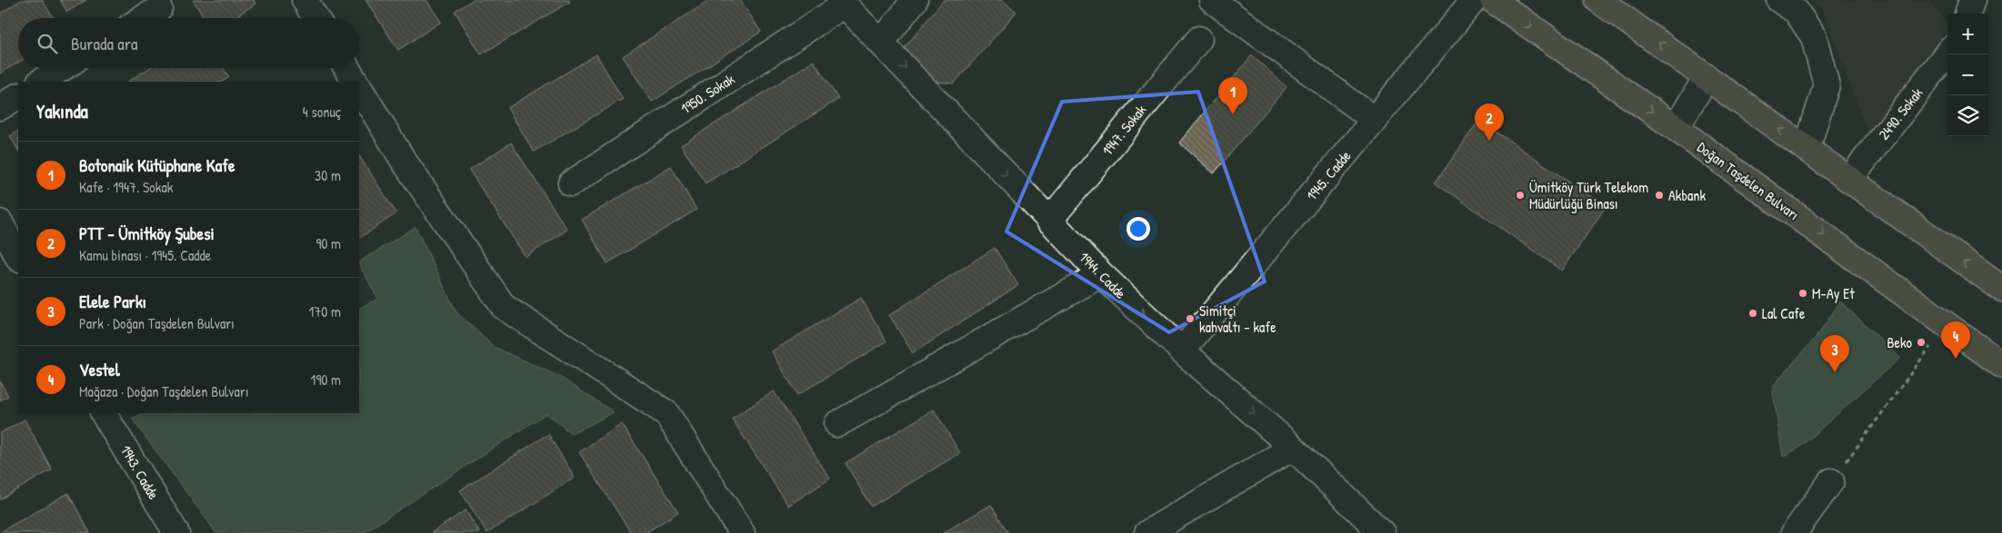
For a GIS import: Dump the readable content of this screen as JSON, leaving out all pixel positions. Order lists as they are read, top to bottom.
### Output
{
  "streets": {
    "main road": ["Doğan Taşdelen Bulvarı"],
    "street": [
      "1950. Sokak",
      "2490. Sokak",
      "1947. Sokak",
      "1945. Cadde",
      "1944. Cadde",
      "1943. Cadde"
    ]
  },
  "crossings": [
    ["1950. Sokak", "1944. Cadde"],
    ["1947. Sokak", "1944. Cadde"],
    ["1945. Cadde", "1944. Cadde"]
  ],
  "one_way": ["1944. Cadde"],
  "places": [
    "Ümitköy Türk Telekom Müdürlüğü Binası",
    "Akbank",
    "M-Ay Et",
    "Lal Cafe",
    "Simitçi kahvaltı - kafe",
    "Beko"
  ],
  "page": {
    "map_buttons": ["+", "−"],
    "search": "Burada ara",
    "pins": [
      "1",
      "2",
      "4",
      "3"
    ],
    "heading": ["Yakında", "4 sonuç"],
    "list": [
      {
        "mark": "1",
        "name": "Botonaik Kütüphane Kafe",
        "note": "Kafe · 1947. Sokak",
        "value": "30 m"
      },
      {
        "mark": "2",
        "name": "PTT - Ümitköy Şubesi",
        "note": "Kamu binası · 1945. Cadde",
        "value": "90 m"
      },
      {
        "mark": "3",
        "name": "Elele Parkı",
        "note": "Park · Doğan Taşdelen Bulvarı",
        "value": "170 m"
      },
      {
        "mark": "4",
        "name": "Vestel",
        "note": "Mağaza · Doğan Taşdelen Bulvarı",
        "value": "190 m"
      }
    ]
  }
}
